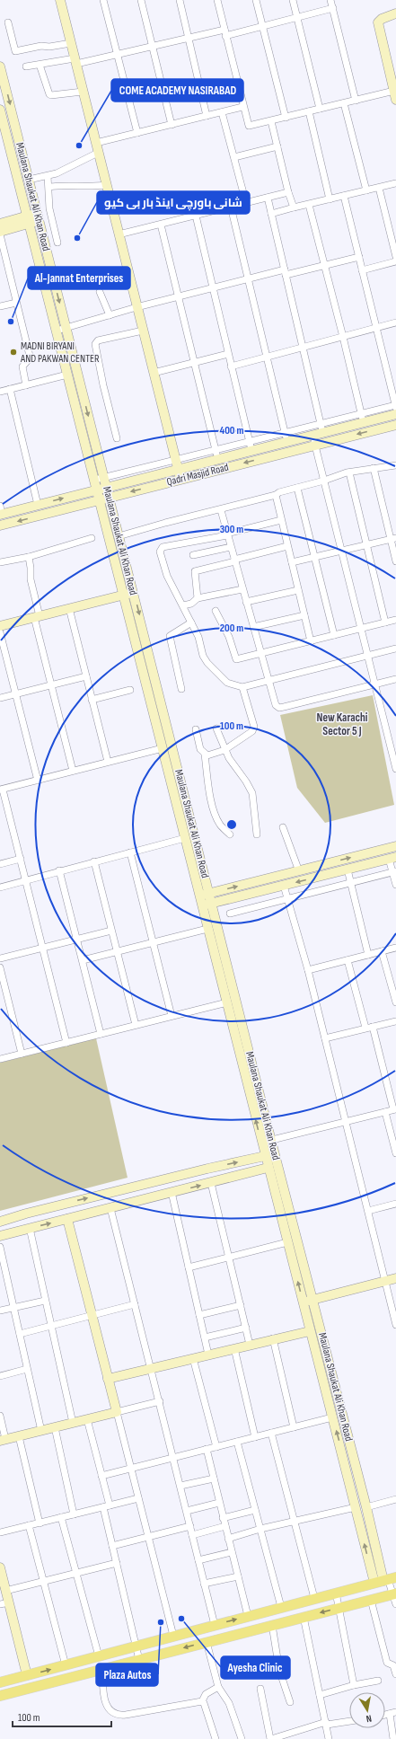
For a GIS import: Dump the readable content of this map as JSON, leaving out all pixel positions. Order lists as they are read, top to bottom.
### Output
{
  "streets": {
    "main road": ["Maulana Shaukat Ali Khan Road", "Qadri Masjid Road"]
  },
  "crossings": [
    ["Maulana Shaukat Ali Khan Road", "Qadri Masjid Road"]
  ],
  "districts": ["New Karachi Sector 5 J"],
  "places": [
    "COME ACADEMY NASIRABAD",
    "شانی باورچی اینڈ بار بی کیو",
    "Al-Jannat Enterprises",
    "MADNI BIRYANI AND PAKWAN CENTER",
    "Ayesha Clinic",
    "Plaza Autos"
  ],
  "scale_bar": "100 m",
  "north": "bottom",
  "rings": [
    "400 m",
    "300 m",
    "200 m",
    "100 m"
  ]
}
